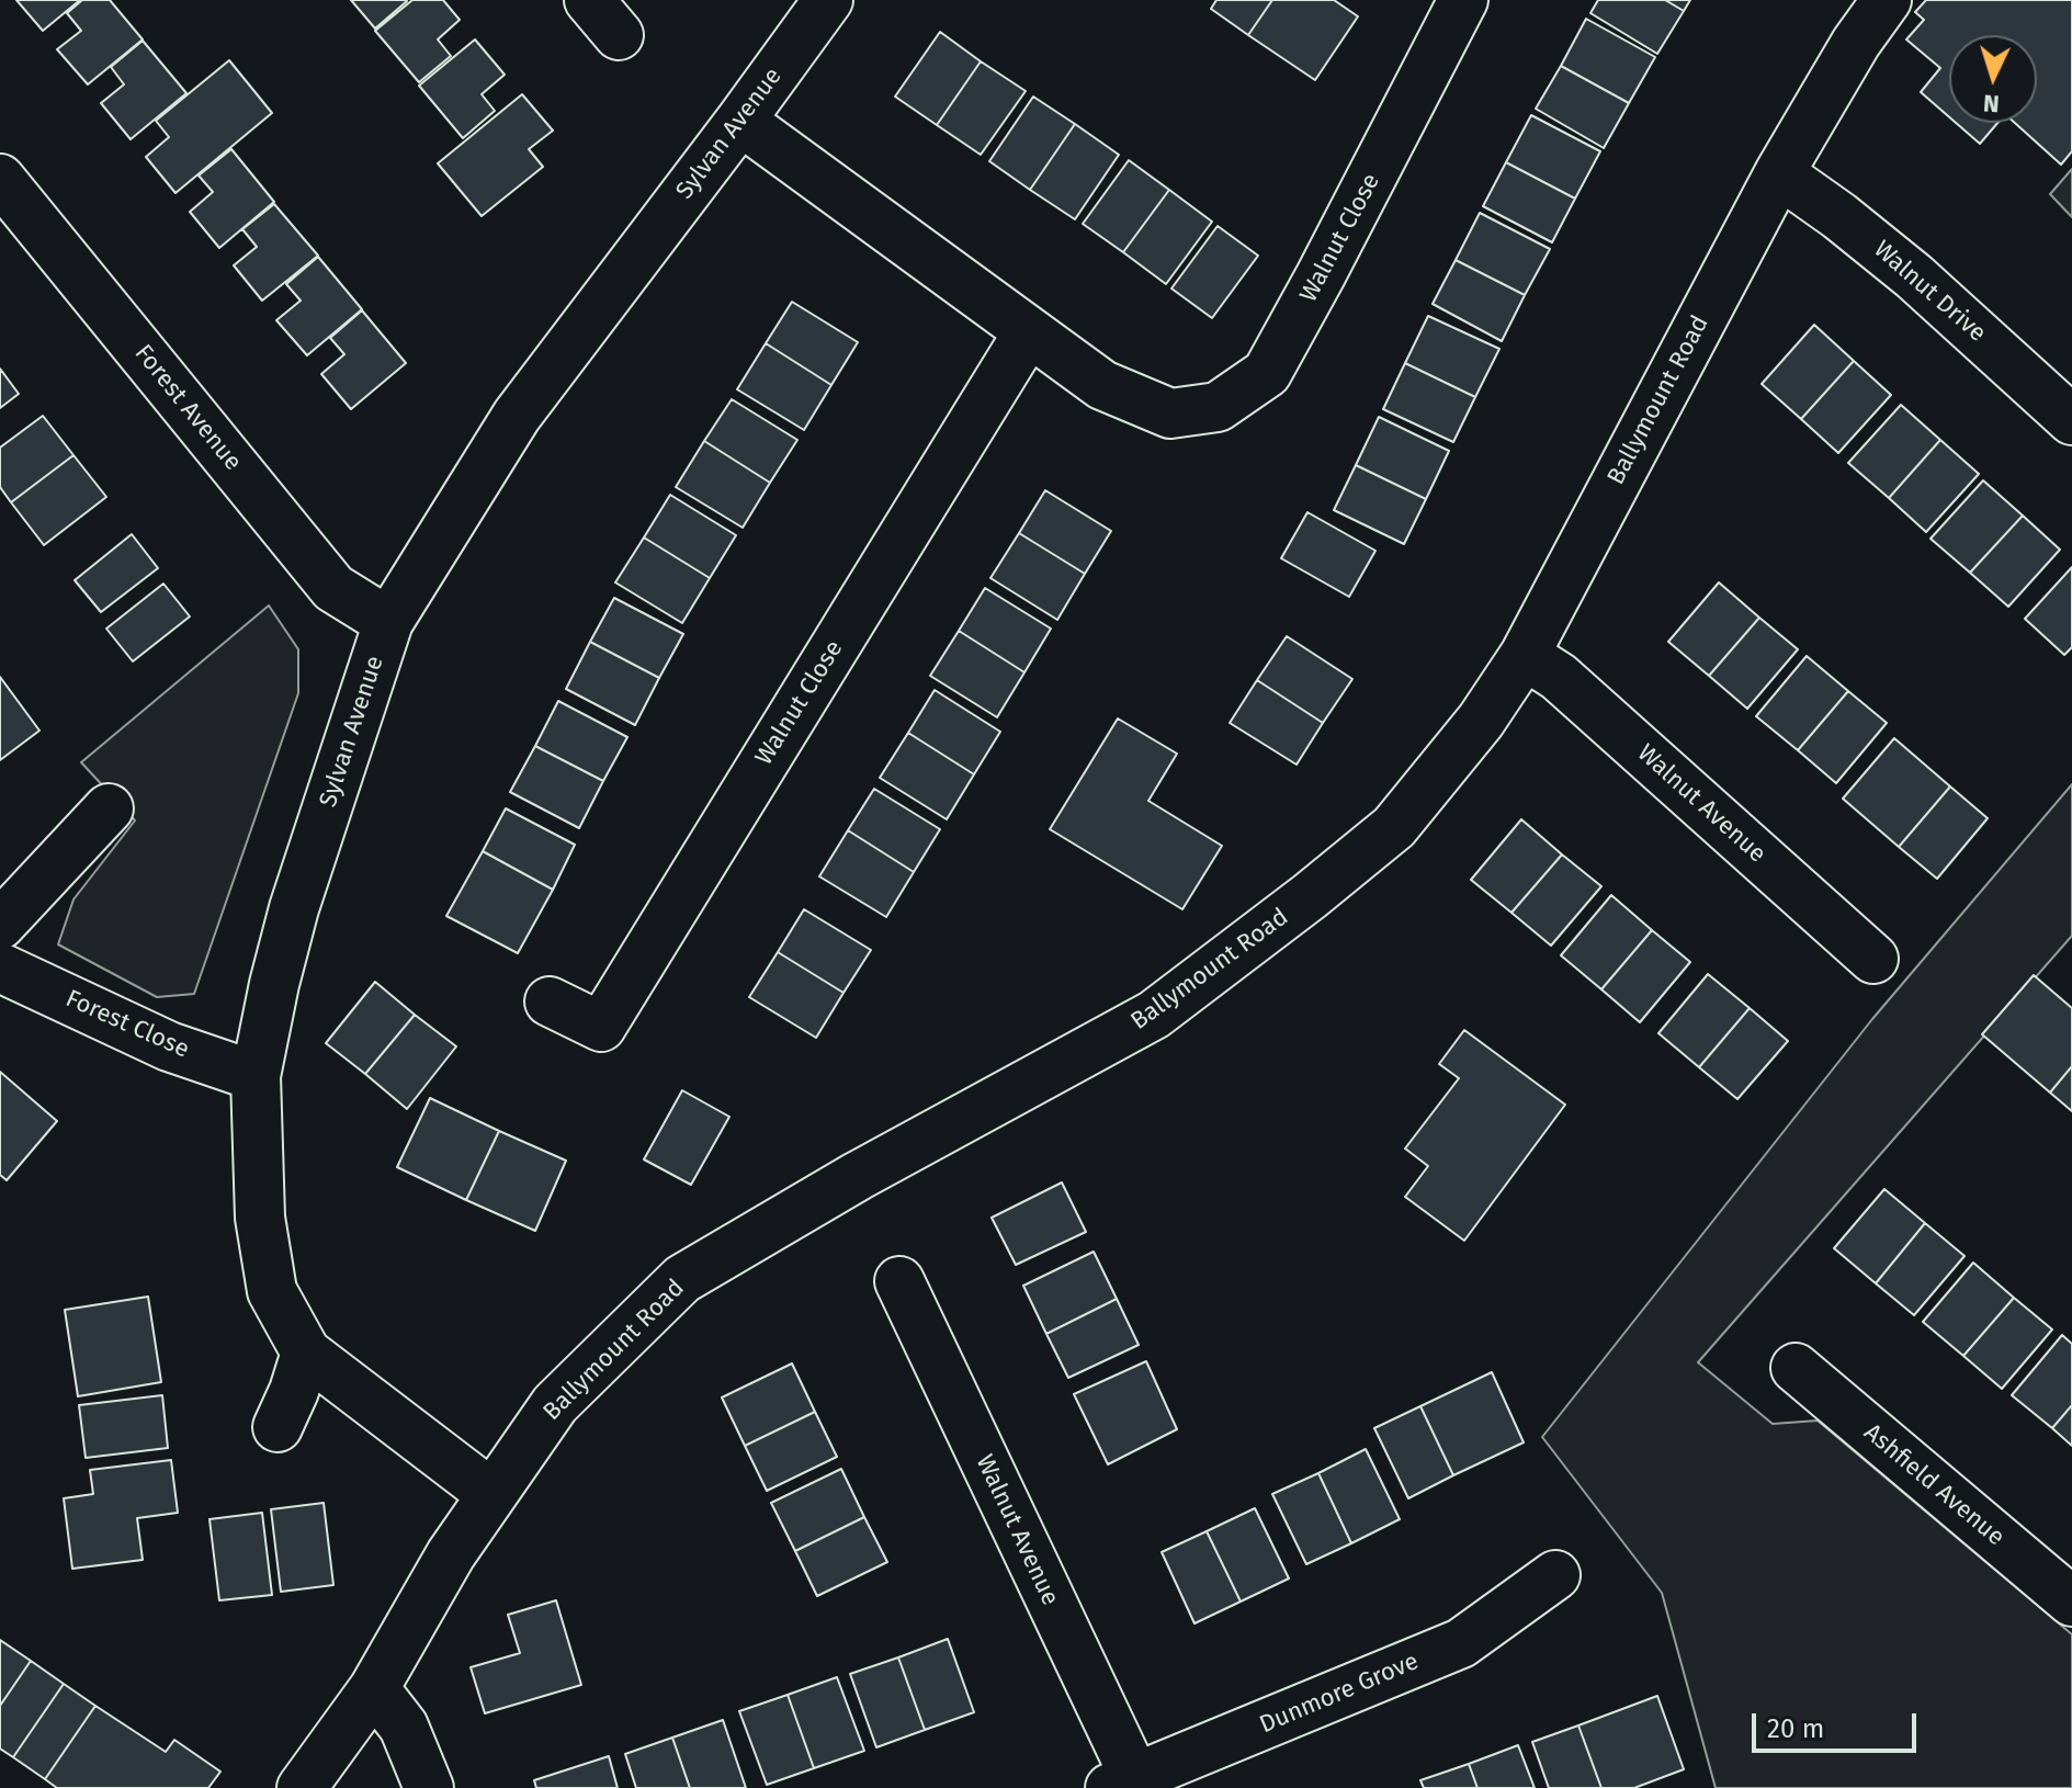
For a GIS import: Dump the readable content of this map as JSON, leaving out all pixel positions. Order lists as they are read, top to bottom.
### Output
{
  "streets": {
    "street": [
      "Sylvan Avenue",
      "Walnut Close",
      "Walnut Drive",
      "Ballymount Road",
      "Forest Avenue",
      "Walnut Avenue",
      "Forest Close",
      "Ashfield Avenue",
      "Dunmore Grove"
    ]
  },
  "crossings": [
    ["Sylvan Avenue", "Walnut Close"],
    ["Sylvan Avenue", "Ballymount Road"],
    ["Sylvan Avenue", "Forest Avenue"],
    ["Sylvan Avenue", "Forest Close"],
    ["Walnut Drive", "Ballymount Road"],
    ["Ballymount Road", "Walnut Avenue"],
    ["Walnut Avenue", "Dunmore Grove"]
  ],
  "scale_bar": "20 m",
  "north": "bottom"
}
